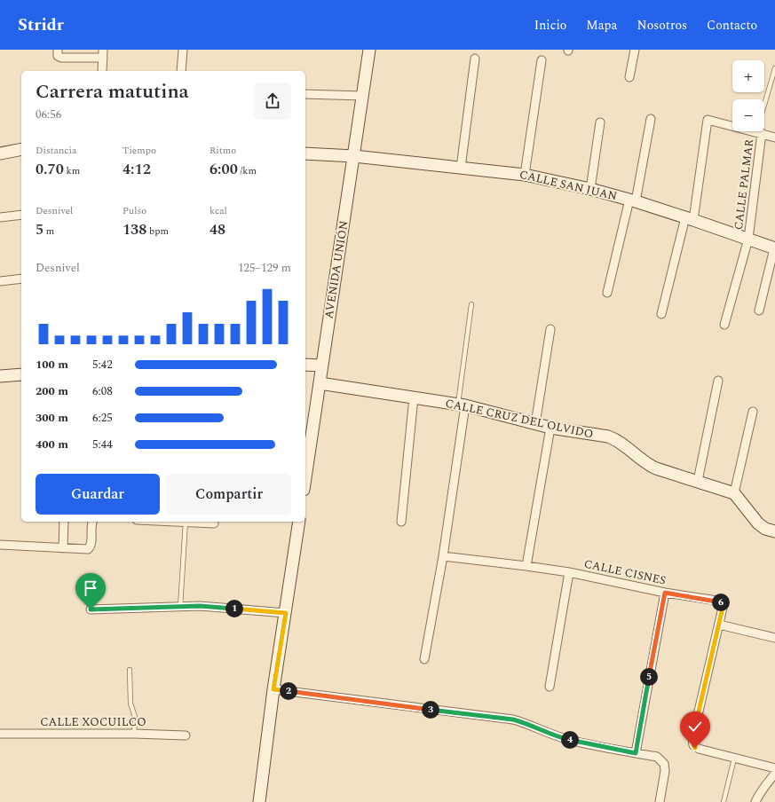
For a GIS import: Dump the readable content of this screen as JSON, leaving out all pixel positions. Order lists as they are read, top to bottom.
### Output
{
  "streets": {
    "street": [
      "CALLE PALMAR",
      "CALLE SAN JUAN",
      "AVENIDA UNIÓN",
      "CALLE CRUZ DEL OLVIDO",
      "CALLE CISNES",
      "CALLE XOCUILCO"
    ]
  },
  "crossings": [
    ["CALLE PALMAR", "CALLE SAN JUAN"],
    ["CALLE SAN JUAN", "AVENIDA UNIÓN"],
    ["AVENIDA UNIÓN", "CALLE CRUZ DEL OLVIDO"]
  ],
  "page": {
    "header": "Stridr",
    "nav": [
      "Inicio",
      "Mapa",
      "Nosotros",
      "Contacto"
    ],
    "map_buttons": ["+", "−"],
    "heading": ["Carrera matutina", "06:56"],
    "stats": [
      ["Distancia", "0.70 km"],
      ["Tiempo", "4:12"],
      ["Ritmo", "6:00 /km"],
      ["Desnivel", "5 m"],
      ["Pulso", "138 bpm"],
      ["kcal", "48"]
    ],
    "chart": ["Desnivel", "125–129 m"],
    "list": [
      {
        "name": "100 m",
        "note": "5:42"
      },
      {
        "name": "200 m",
        "note": "6:08"
      },
      {
        "name": "300 m",
        "note": "6:25"
      },
      {
        "name": "400 m",
        "note": "5:44"
      }
    ],
    "buttons": ["Guardar", "Compartir"],
    "pins": [
      "6",
      "1",
      "5",
      "2",
      "3",
      "4"
    ]
  }
}
